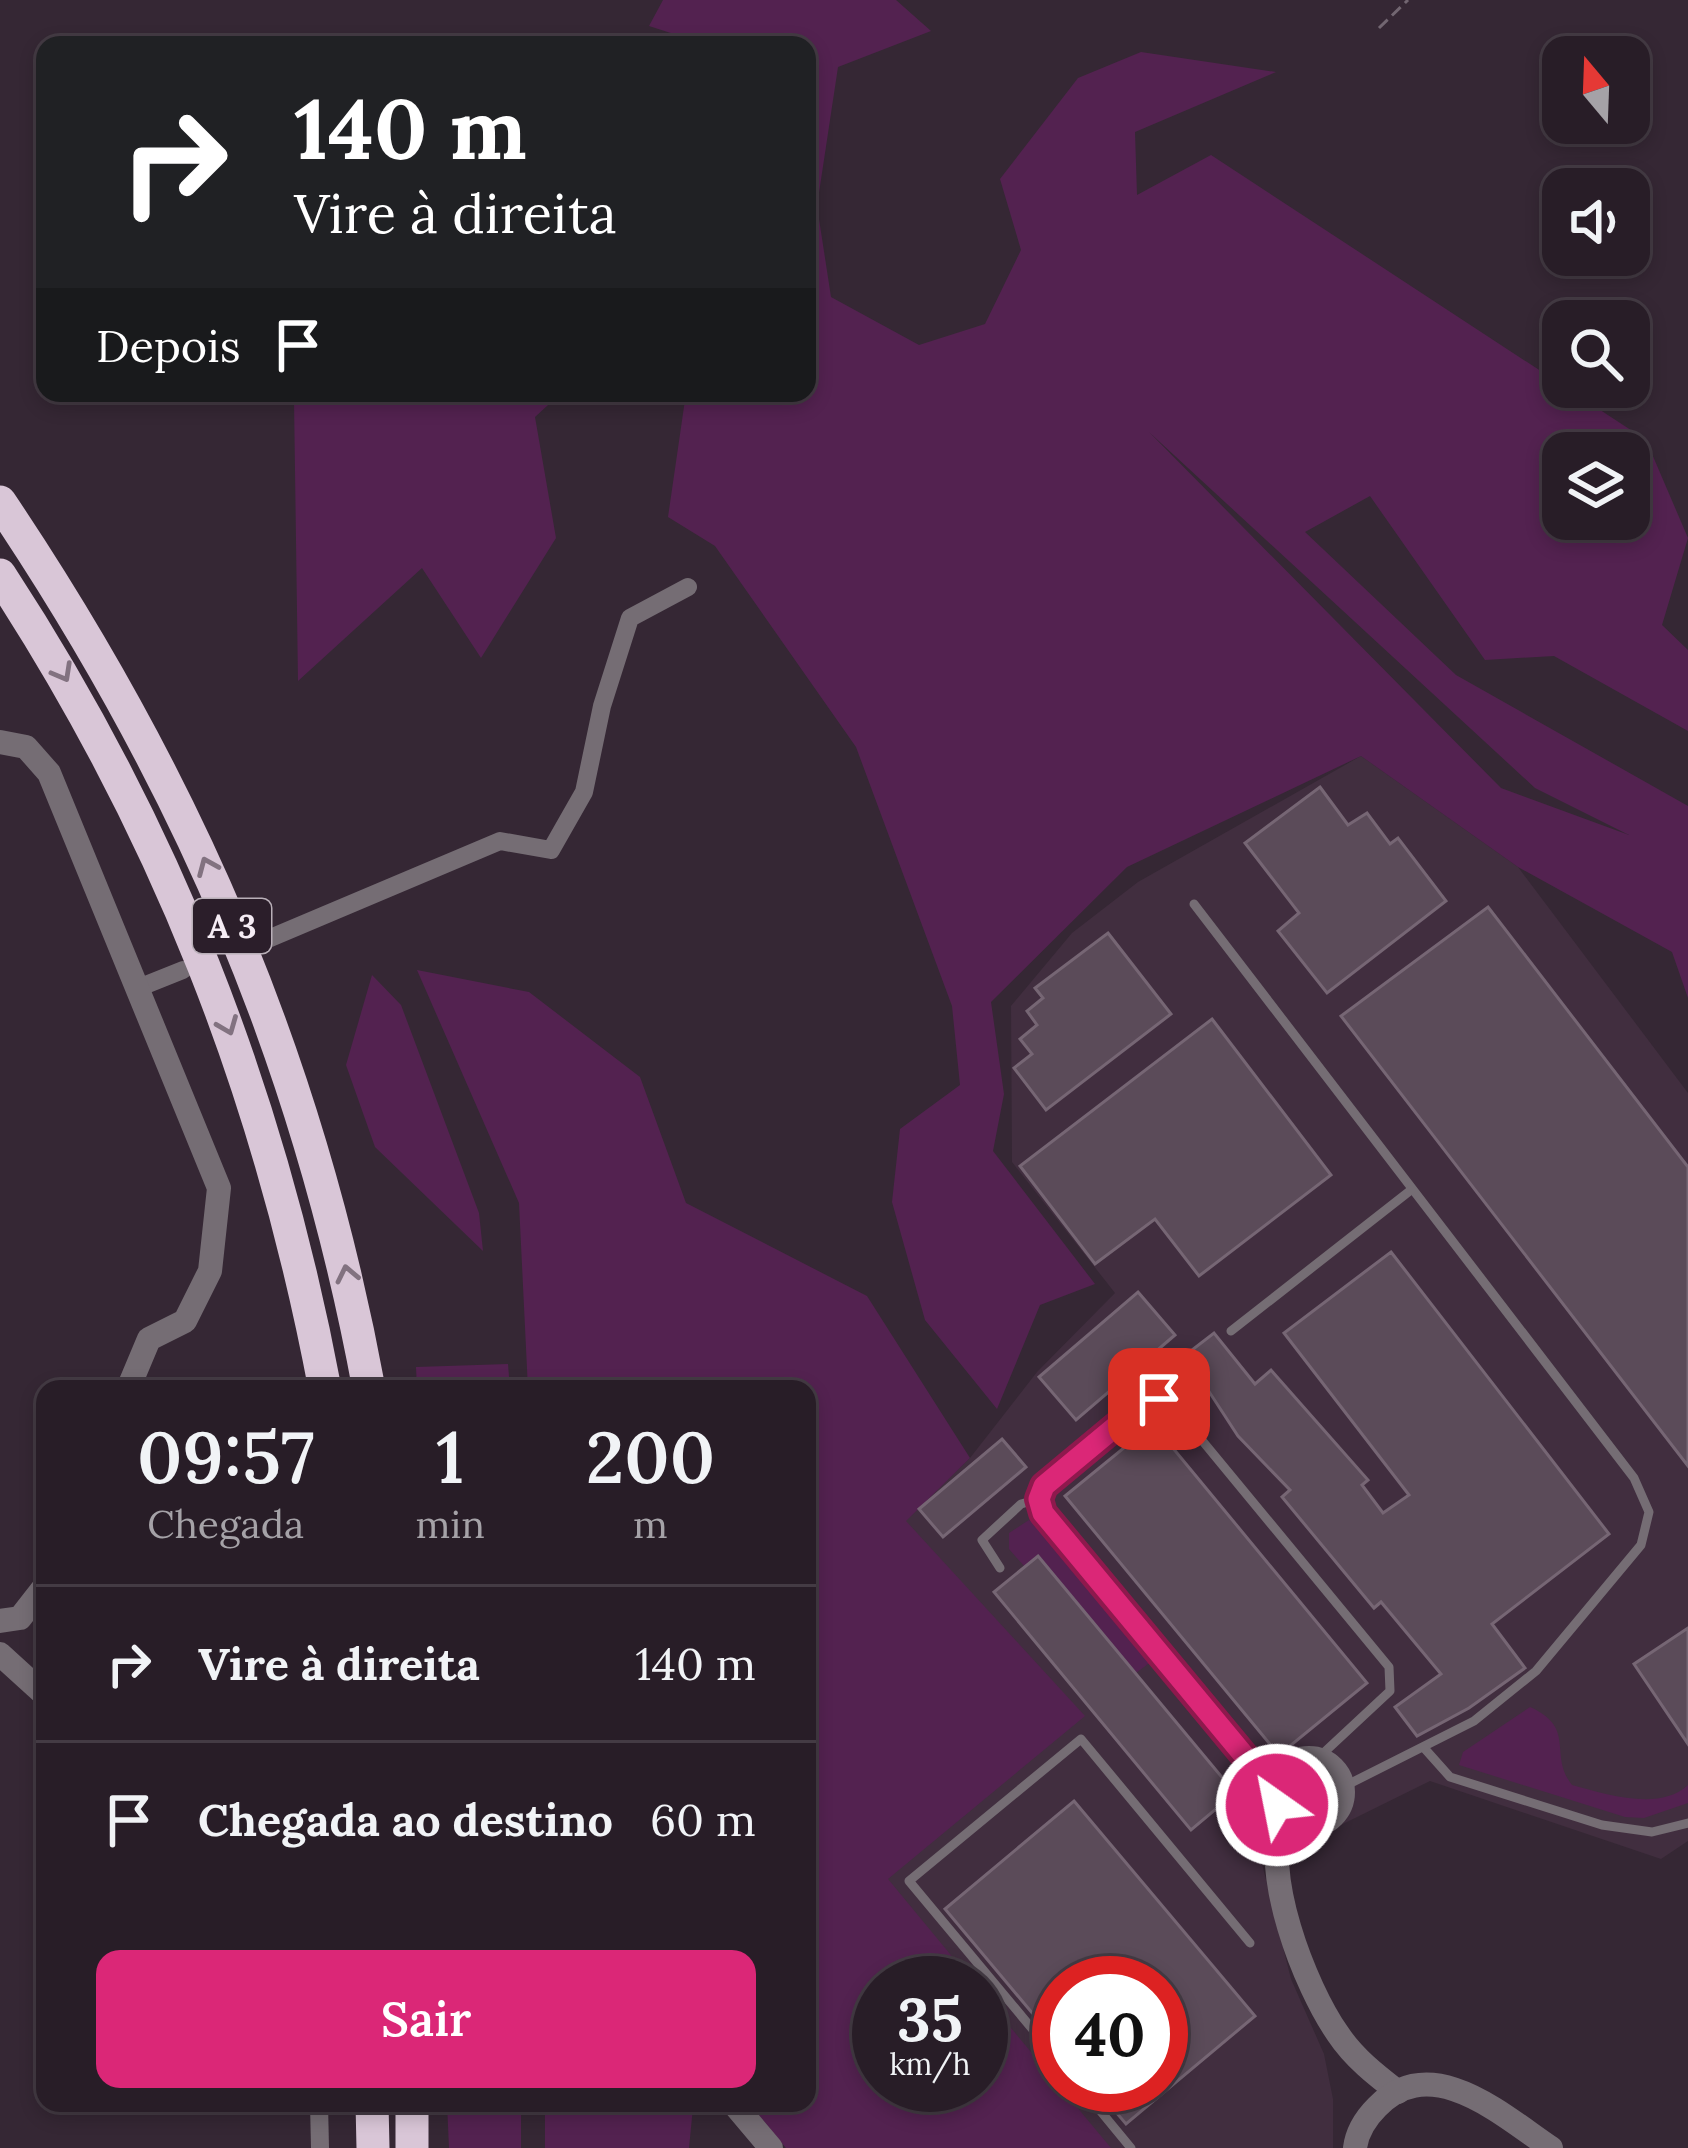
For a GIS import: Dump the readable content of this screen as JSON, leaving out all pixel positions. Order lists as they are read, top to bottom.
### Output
{
  "streets": {
    "highway": ["A 3"]
  },
  "north": "top",
  "page": {
    "turn": ["140 m", "Vire à direita"],
    "then": "Depois",
    "eta": [
      "09:57",
      "Chegada",
      "1",
      "min",
      "200",
      "m"
    ],
    "list": [
      {
        "name": "Vire à direita",
        "value": "140 m"
      },
      {
        "name": "Chegada ao destino",
        "value": "60 m"
      }
    ],
    "buttons": "Sair",
    "speed": "35 km/h",
    "limit": "40"
  }
}
